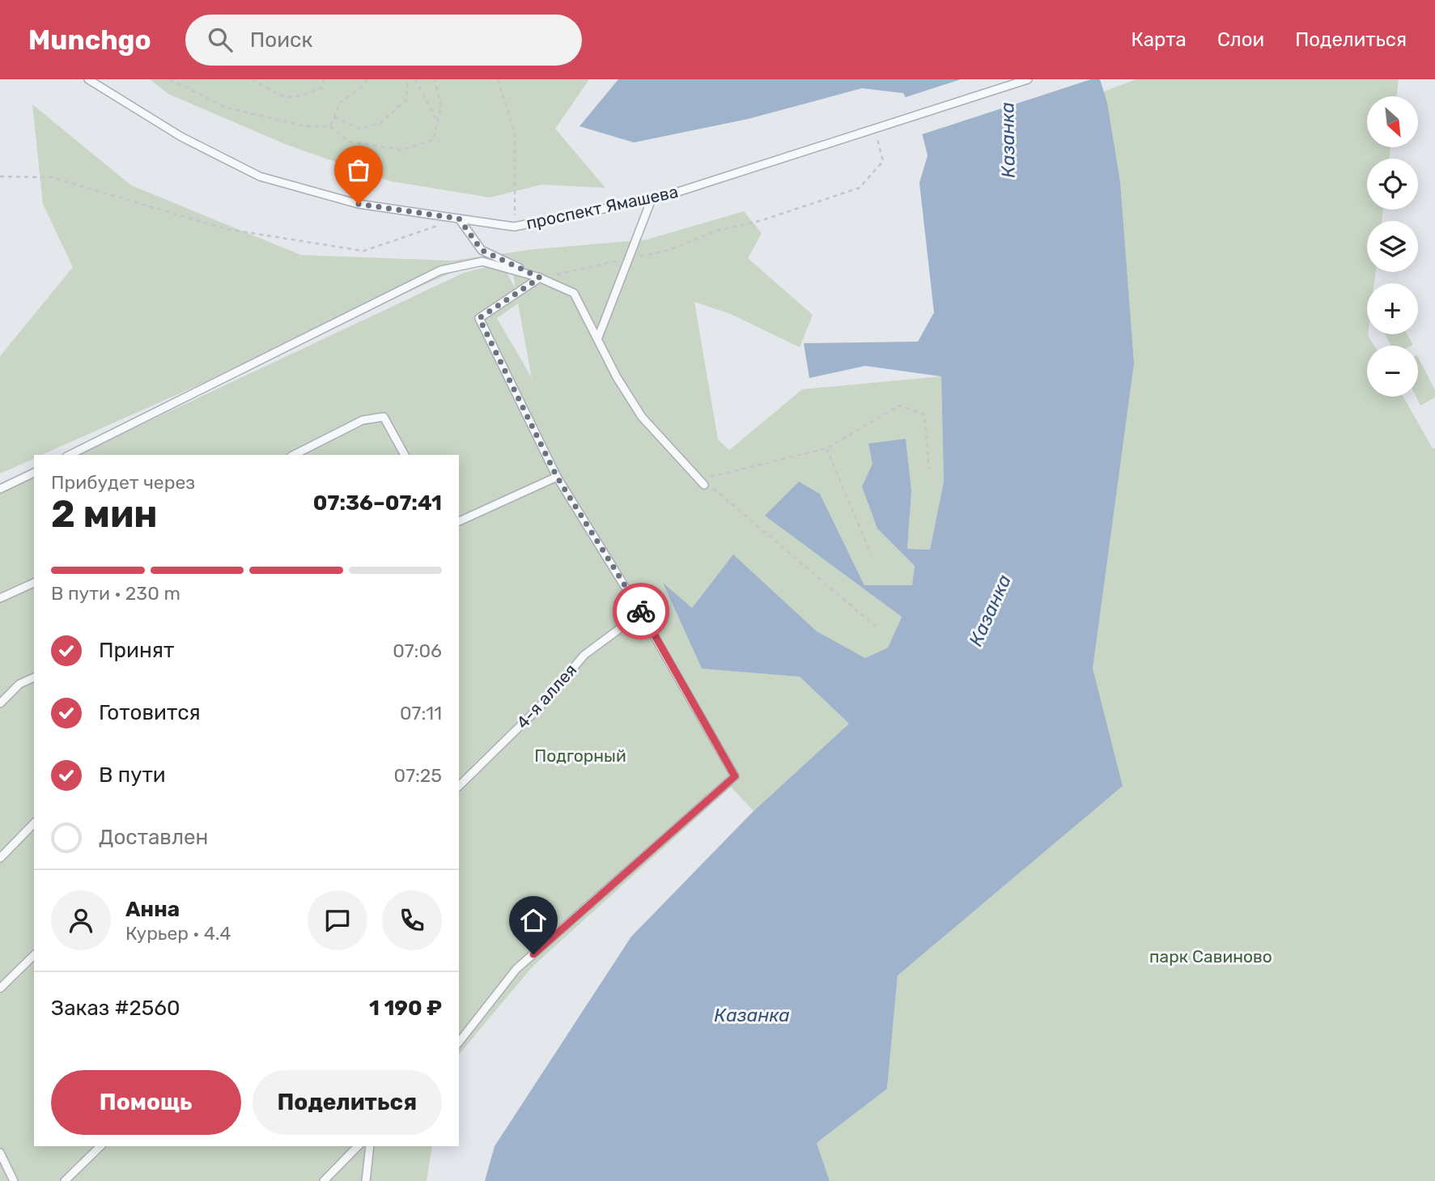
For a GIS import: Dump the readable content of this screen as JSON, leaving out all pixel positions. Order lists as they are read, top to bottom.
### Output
{
  "streets": {
    "lane": ["проспект Ямашева", "4-я аллея"]
  },
  "water": ["Казанка"],
  "parks": ["Подгорный", "парк Савиново"],
  "north": "bottom right",
  "page": {
    "header": "Munchgo",
    "search": "Поиск",
    "nav": ["Карта", "Слои", "Поделиться"],
    "map_buttons": ["+", "−"],
    "heading": ["2 мин", "Прибудет через", "07:36–07:41"],
    "panel": [
      "Анна",
      "Курьер · 4.4",
      "Заказ #2560",
      "1 190 ₽"
    ],
    "bar": "В пути · 230 m",
    "list": [
      ["Принят", "07:06"],
      ["Готовится", "07:11"],
      ["В пути", "07:25"],
      "Доставлен"
    ],
    "buttons": ["Помощь", "Поделиться"]
  }
}
